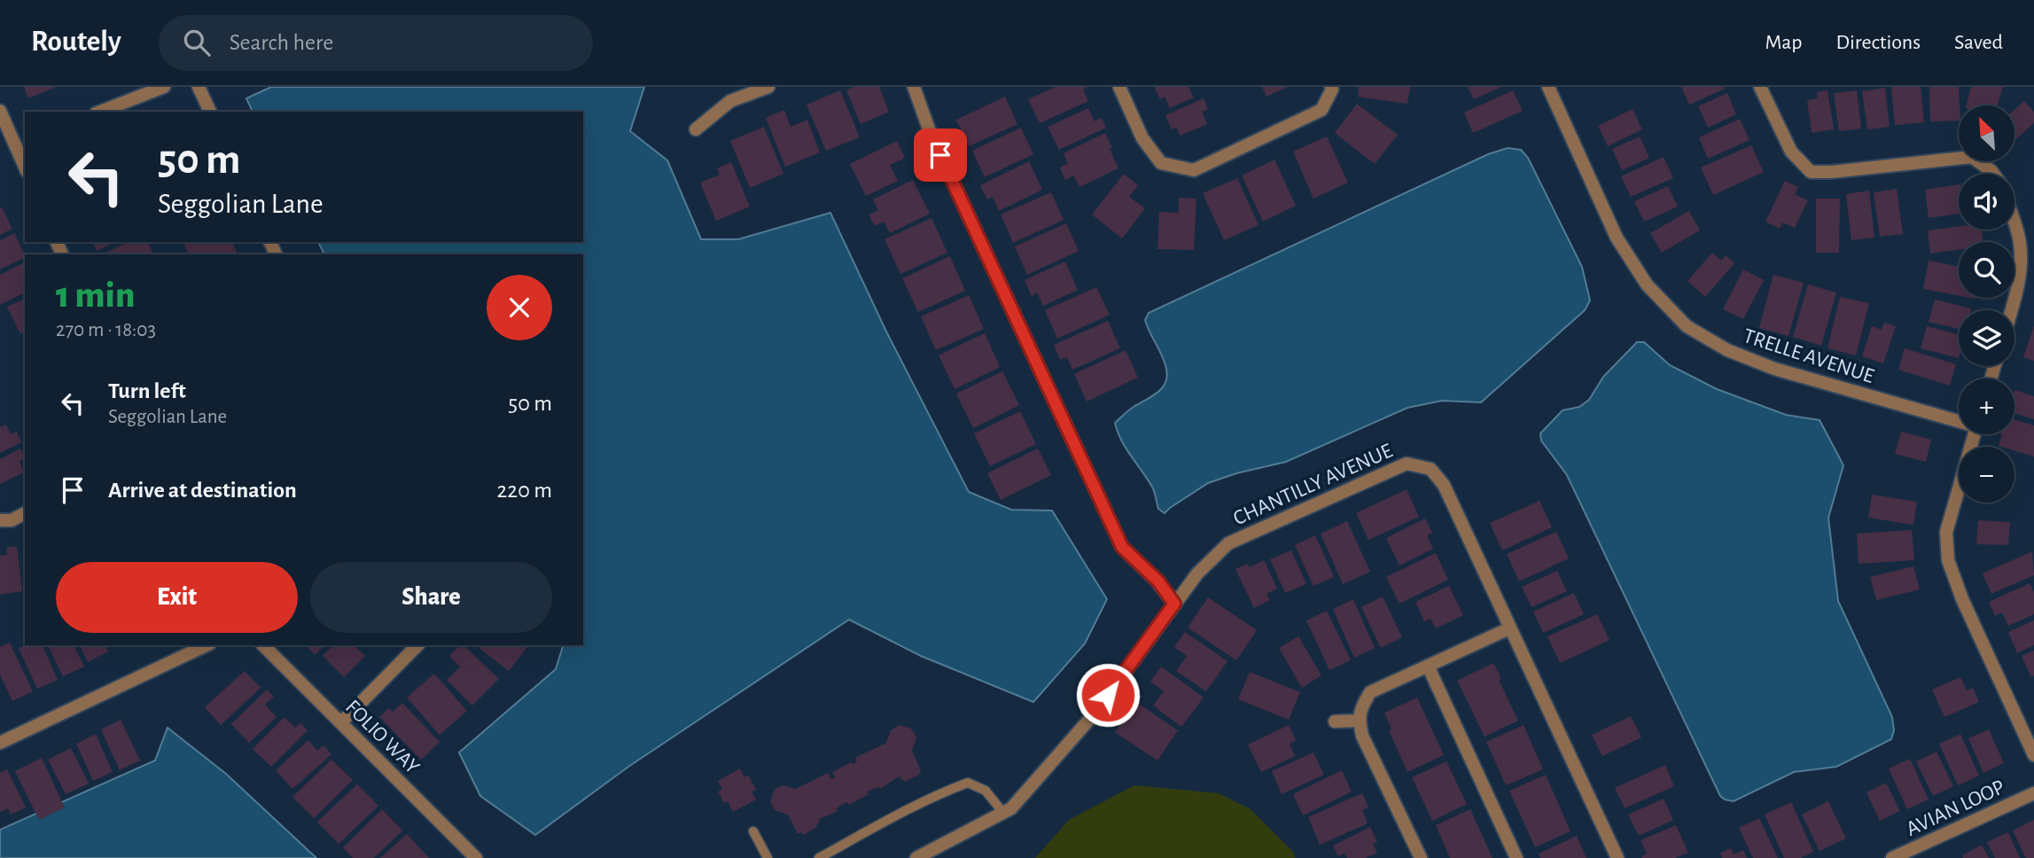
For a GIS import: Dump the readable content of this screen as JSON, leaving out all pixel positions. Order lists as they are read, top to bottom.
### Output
{
  "streets": {
    "street": [
      "TRELLE AVENUE",
      "CHANTILLY AVENUE",
      "FOLIO WAY",
      "AVIAN LOOP"
    ]
  },
  "north": "top left",
  "page": {
    "header": "Routely",
    "search": "Search here",
    "nav": ["Map", "Directions", "Saved"],
    "map_buttons": ["+", "−"],
    "turn": ["50 m", "Seggolian Lane"],
    "heading": ["1 min", "270 m · 18:03"],
    "list": [
      {
        "name": "Turn left",
        "note": "Seggolian Lane",
        "value": "50 m"
      },
      {
        "name": "Arrive at destination",
        "value": "220 m"
      }
    ],
    "buttons": ["Exit", "Share"]
  }
}
